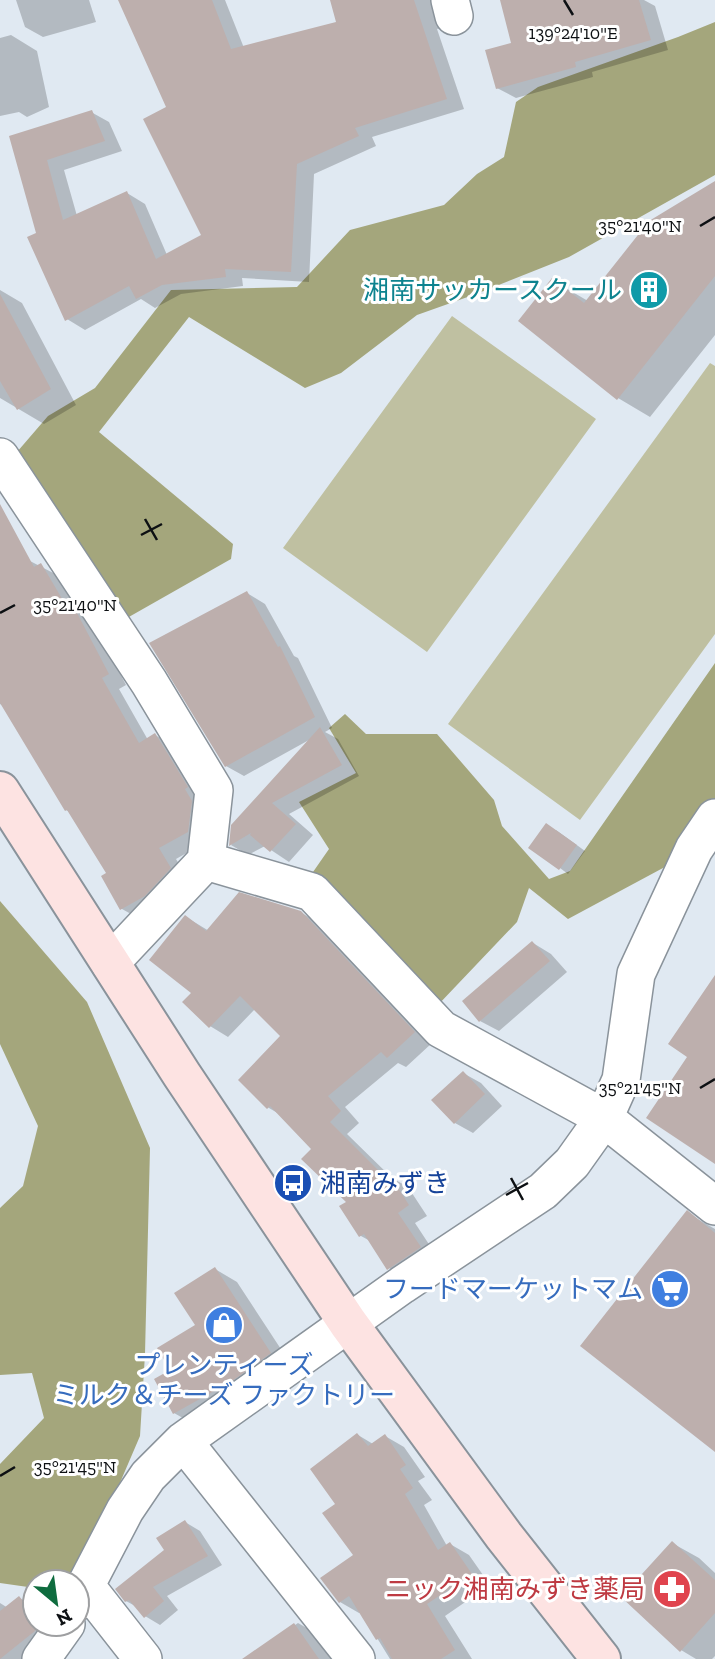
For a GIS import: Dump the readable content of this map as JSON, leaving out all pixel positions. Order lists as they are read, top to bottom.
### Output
{
  "places": {
    "building": ["湘南サッカースクール"],
    "bus stop": ["湘南みずき"],
    "supermarket": ["フードマーケットマム"],
    "shop": ["プレンティーズ ミルク＆チーズ ファクトリー"],
    "pharmacy": ["ニック湘南みずき薬局"]
  },
  "north": "bottom right",
  "coordinates": ["139°24'10\"E", "35°21'40\"N", "35°21'45\"N"]
}
